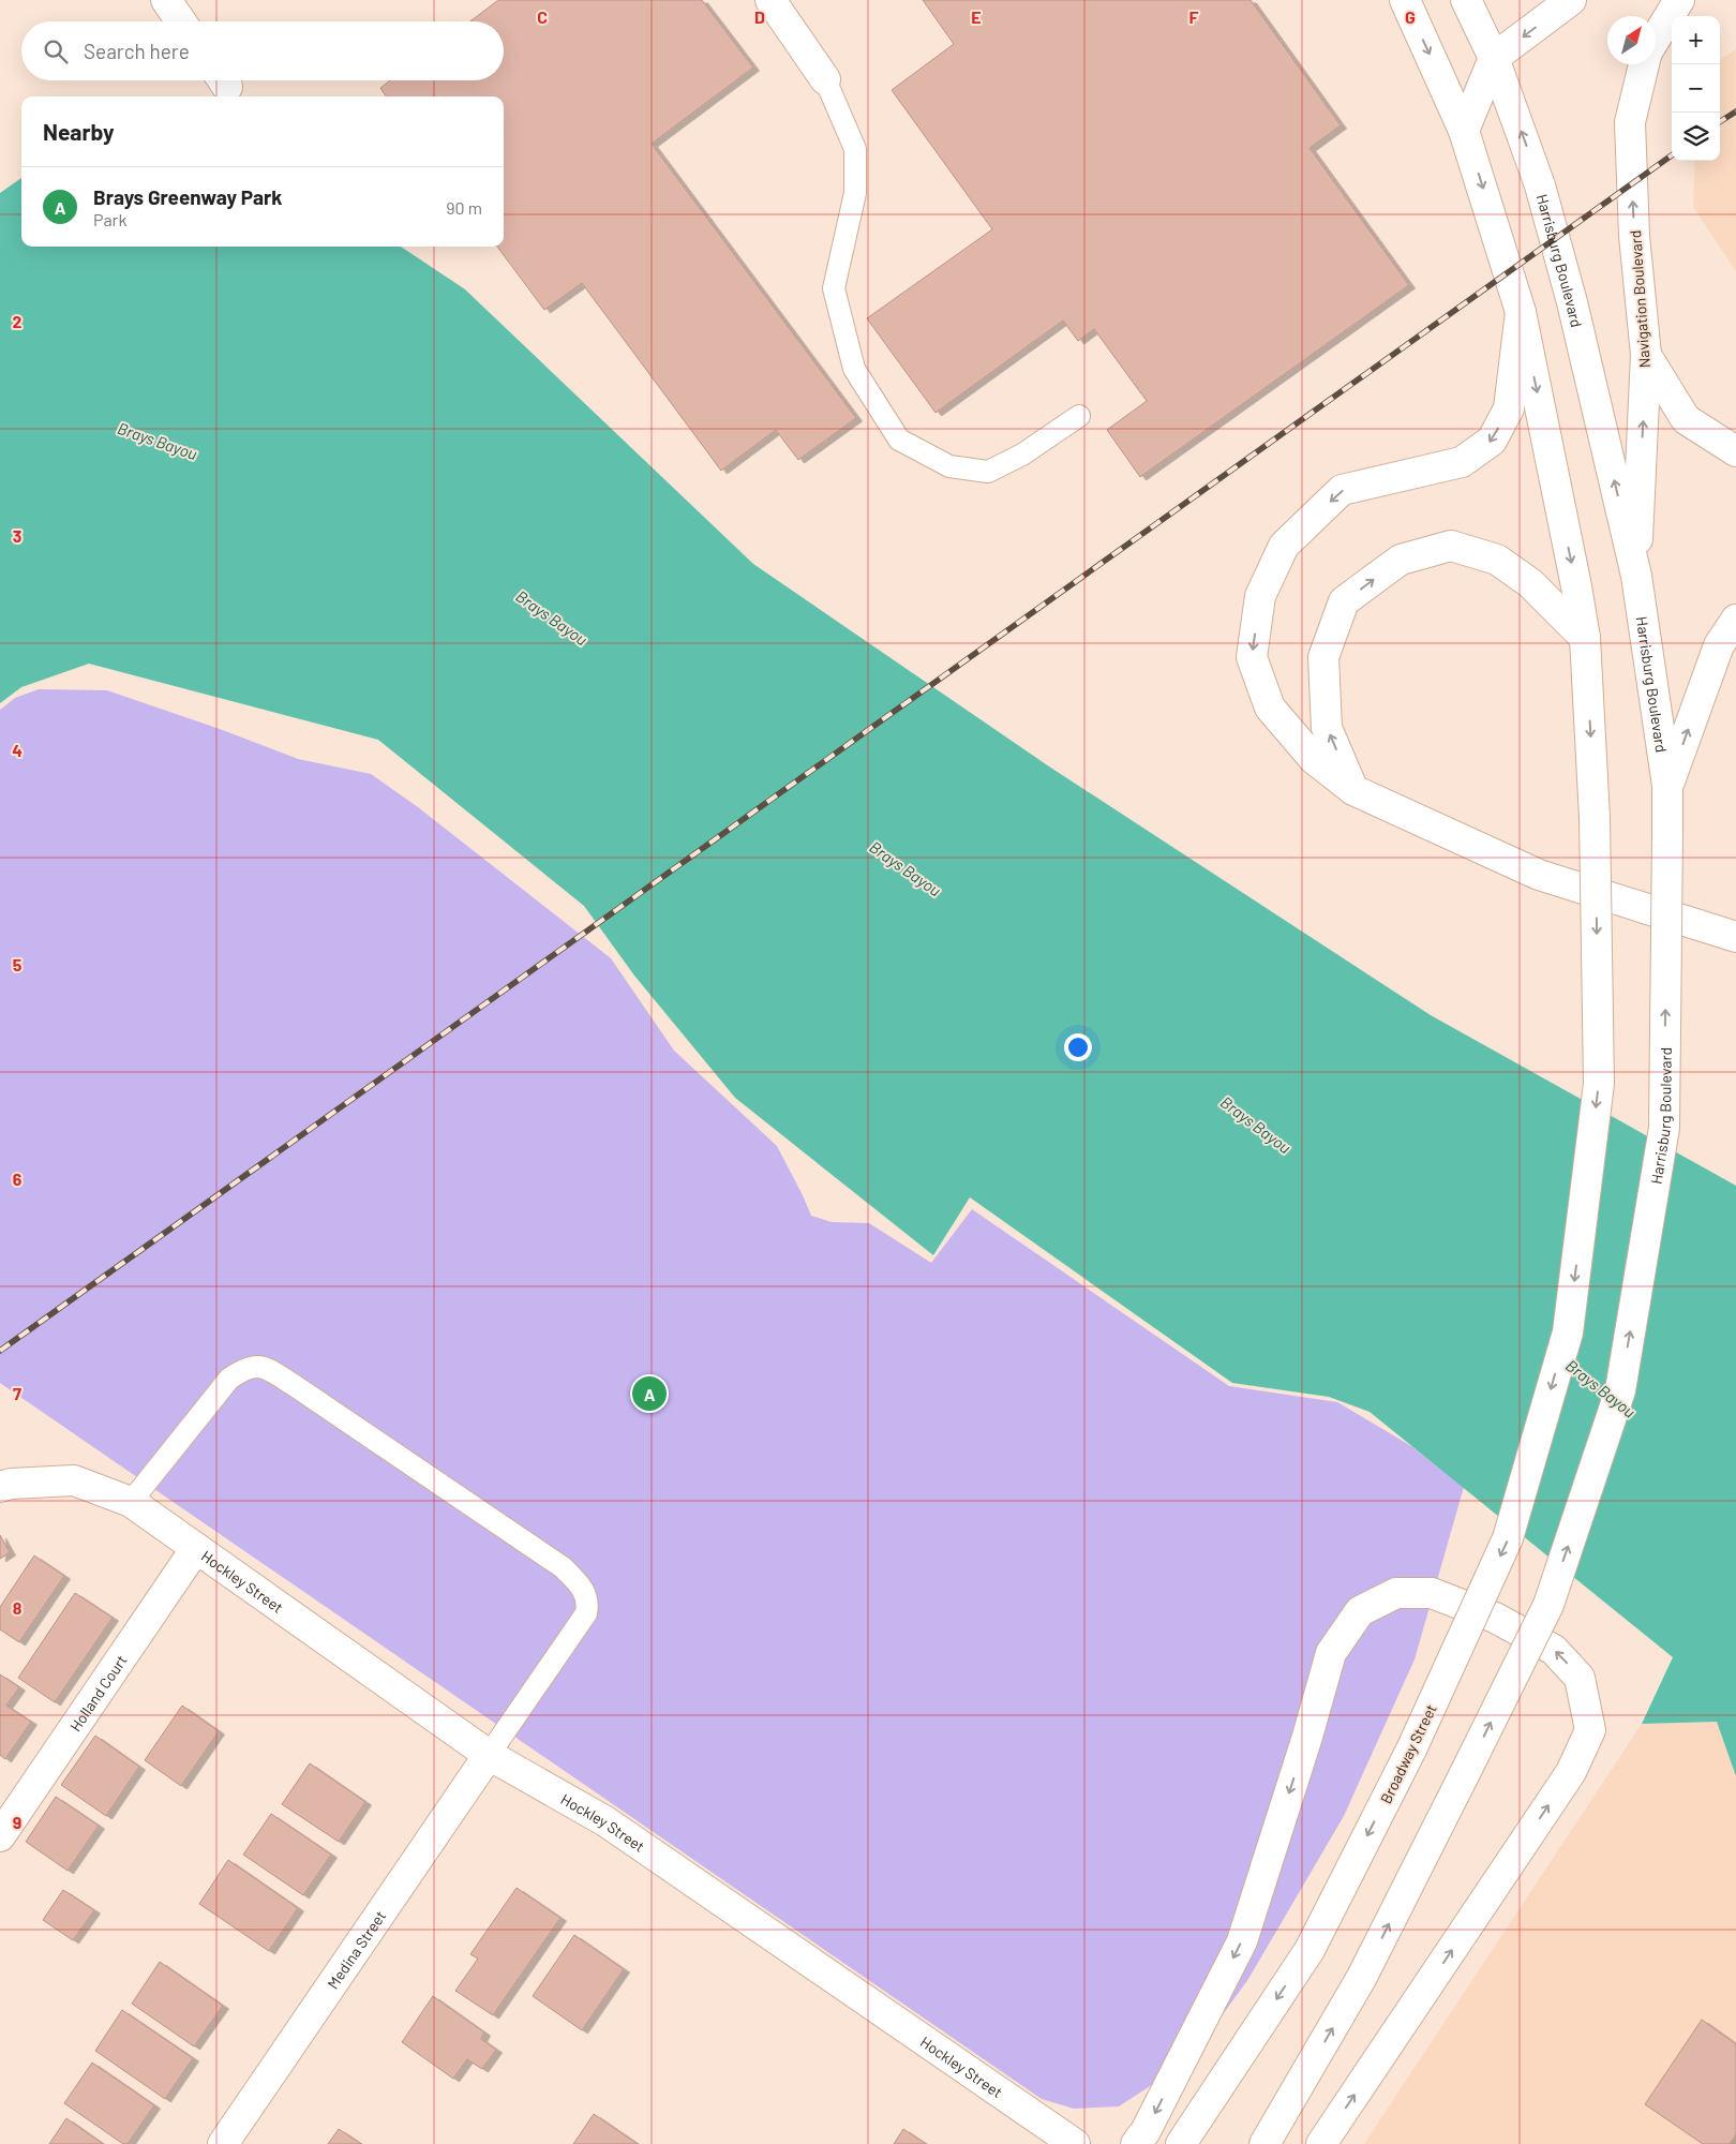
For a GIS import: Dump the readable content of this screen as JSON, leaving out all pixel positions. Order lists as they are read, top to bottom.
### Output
{
  "streets": {
    "main road": [
      "Harrisburg Boulevard",
      "Navigation Boulevard",
      "Hockley Street",
      "Holland Court",
      "Broadway Street",
      "Medina Street"
    ]
  },
  "crossings": [
    ["Harrisburg Boulevard", "Navigation Boulevard"],
    ["Hockley Street", "Holland Court"],
    ["Hockley Street", "Medina Street"]
  ],
  "one_way": ["Broadway Street"],
  "water": ["Brays Bayou"],
  "north": "top right",
  "page": {
    "map_buttons": ["+", "−"],
    "search": "Search here",
    "heading": "Nearby",
    "list": [
      {
        "mark": "A",
        "name": "Brays Greenway Park",
        "note": "Park",
        "value": "90 m"
      }
    ],
    "pins": "A"
  },
  "grid": {
    "columns": [
      "C",
      "D",
      "E",
      "F",
      "G"
    ],
    "rows": [
      "2",
      "3",
      "4",
      "5",
      "6",
      "7",
      "8",
      "9"
    ]
  }
}
